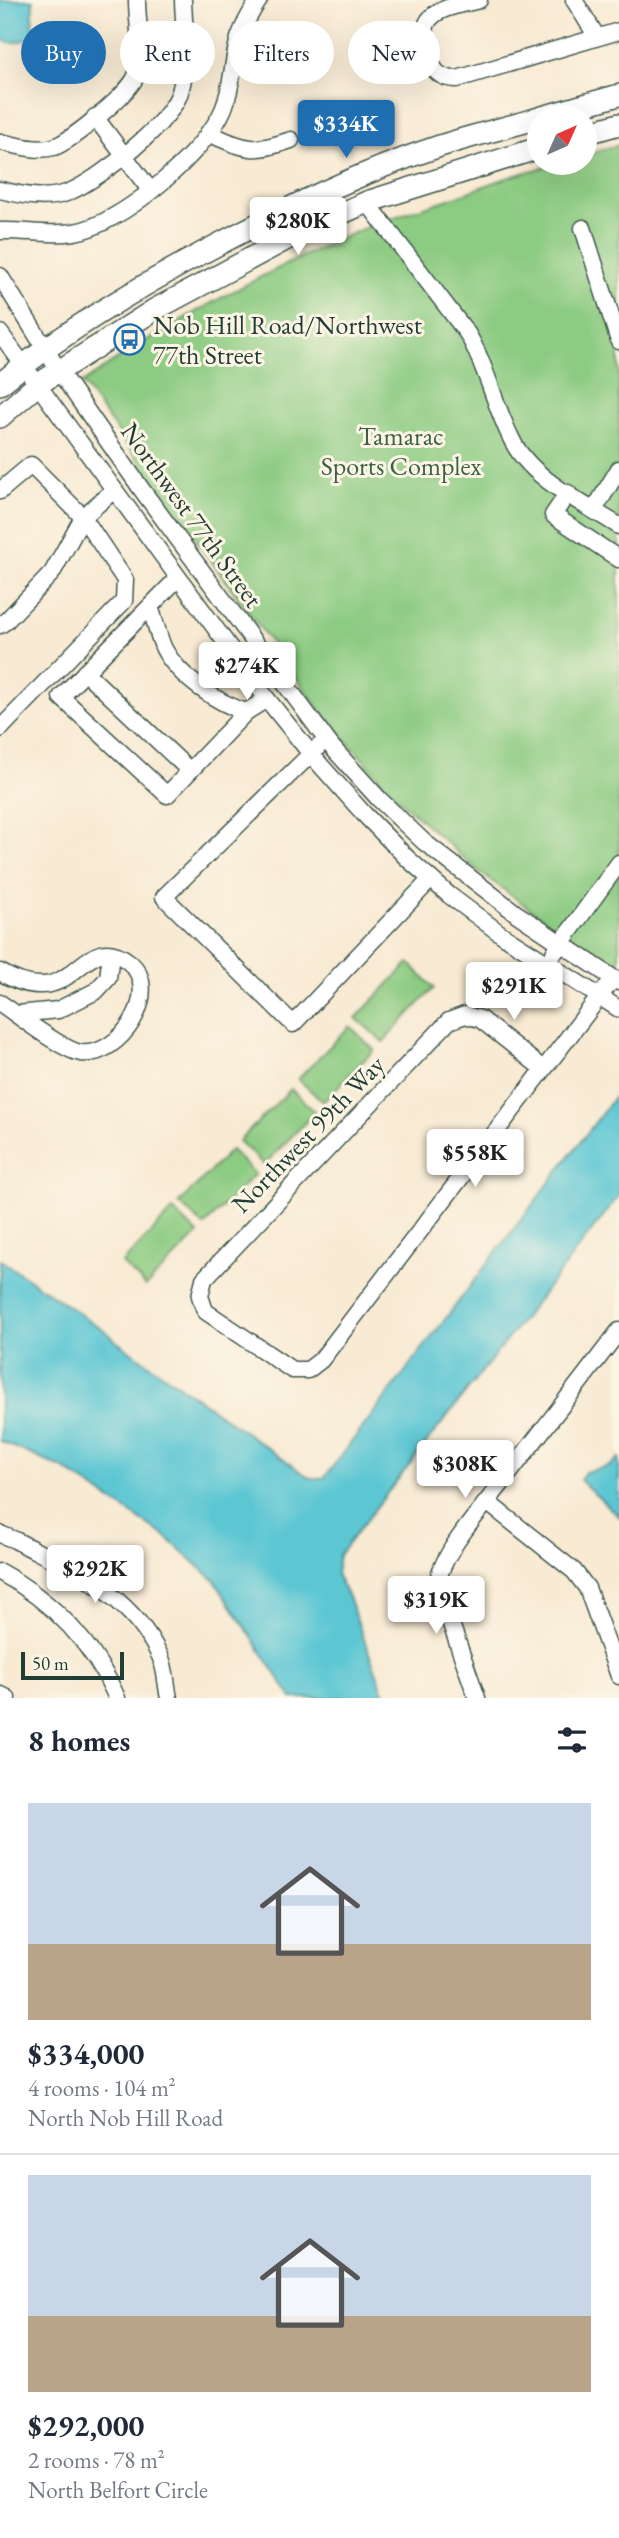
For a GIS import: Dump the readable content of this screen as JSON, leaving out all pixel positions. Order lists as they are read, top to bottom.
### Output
{
  "streets": {
    "street": ["Northwest 77th Street", "Northwest 99th Way"]
  },
  "parks": ["Tamarac Sports Complex"],
  "places": {
    "bus stop": ["Nob Hill Road/Northwest 77th Street"]
  },
  "scale_bar": "50 m",
  "north": "top right",
  "page": {
    "chip": [
      "Buy",
      "Rent",
      "Filters",
      "New"
    ],
    "price": [
      "$334K",
      "$280K",
      "$274K",
      "$291K",
      "$558K",
      "$308K",
      "$292K",
      "$319K"
    ],
    "scale": "50 m",
    "heading": "8 homes",
    "list": [
      {
        "name": "$334,000",
        "note": "4 rooms · 104 m² · North Nob Hill Road"
      },
      {
        "name": "$292,000",
        "note": "2 rooms · 78 m² · North Belfort Circle"
      }
    ]
  }
}
